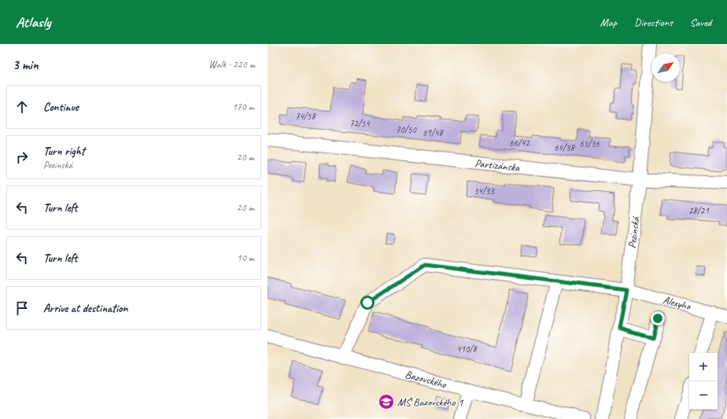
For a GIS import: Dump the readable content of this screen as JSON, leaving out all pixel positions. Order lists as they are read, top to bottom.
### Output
{
  "streets": {
    "street": [
      "Partizánska",
      "Pezinská",
      "Alexyho",
      "Bazovského"
    ]
  },
  "crossings": [
    ["Partizánska", "Pezinská"],
    ["Pezinská", "Alexyho"],
    ["Alexyho", "Bazovského"]
  ],
  "places": {
    "school or university": ["MŠ Bazovského 1"]
  },
  "house_numbers": [
    "74/58",
    "72/54",
    "70/50",
    "69/48",
    "66/42",
    "63/36",
    "64/38",
    "34/33",
    "28/21",
    "410/8"
  ],
  "north": "top right",
  "page": {
    "header": "Atlasly",
    "nav": ["Map", "Directions", "Saved"],
    "heading": ["3 min", "Walk · 220 m"],
    "list": [
      ["Continue", "170 m"],
      ["Turn right", "Pezinská", "20 m"],
      ["Turn left", "20 m"],
      ["Turn left", "10 m"],
      "Arrive at destination"
    ],
    "map_buttons": ["+", "−"]
  }
}
